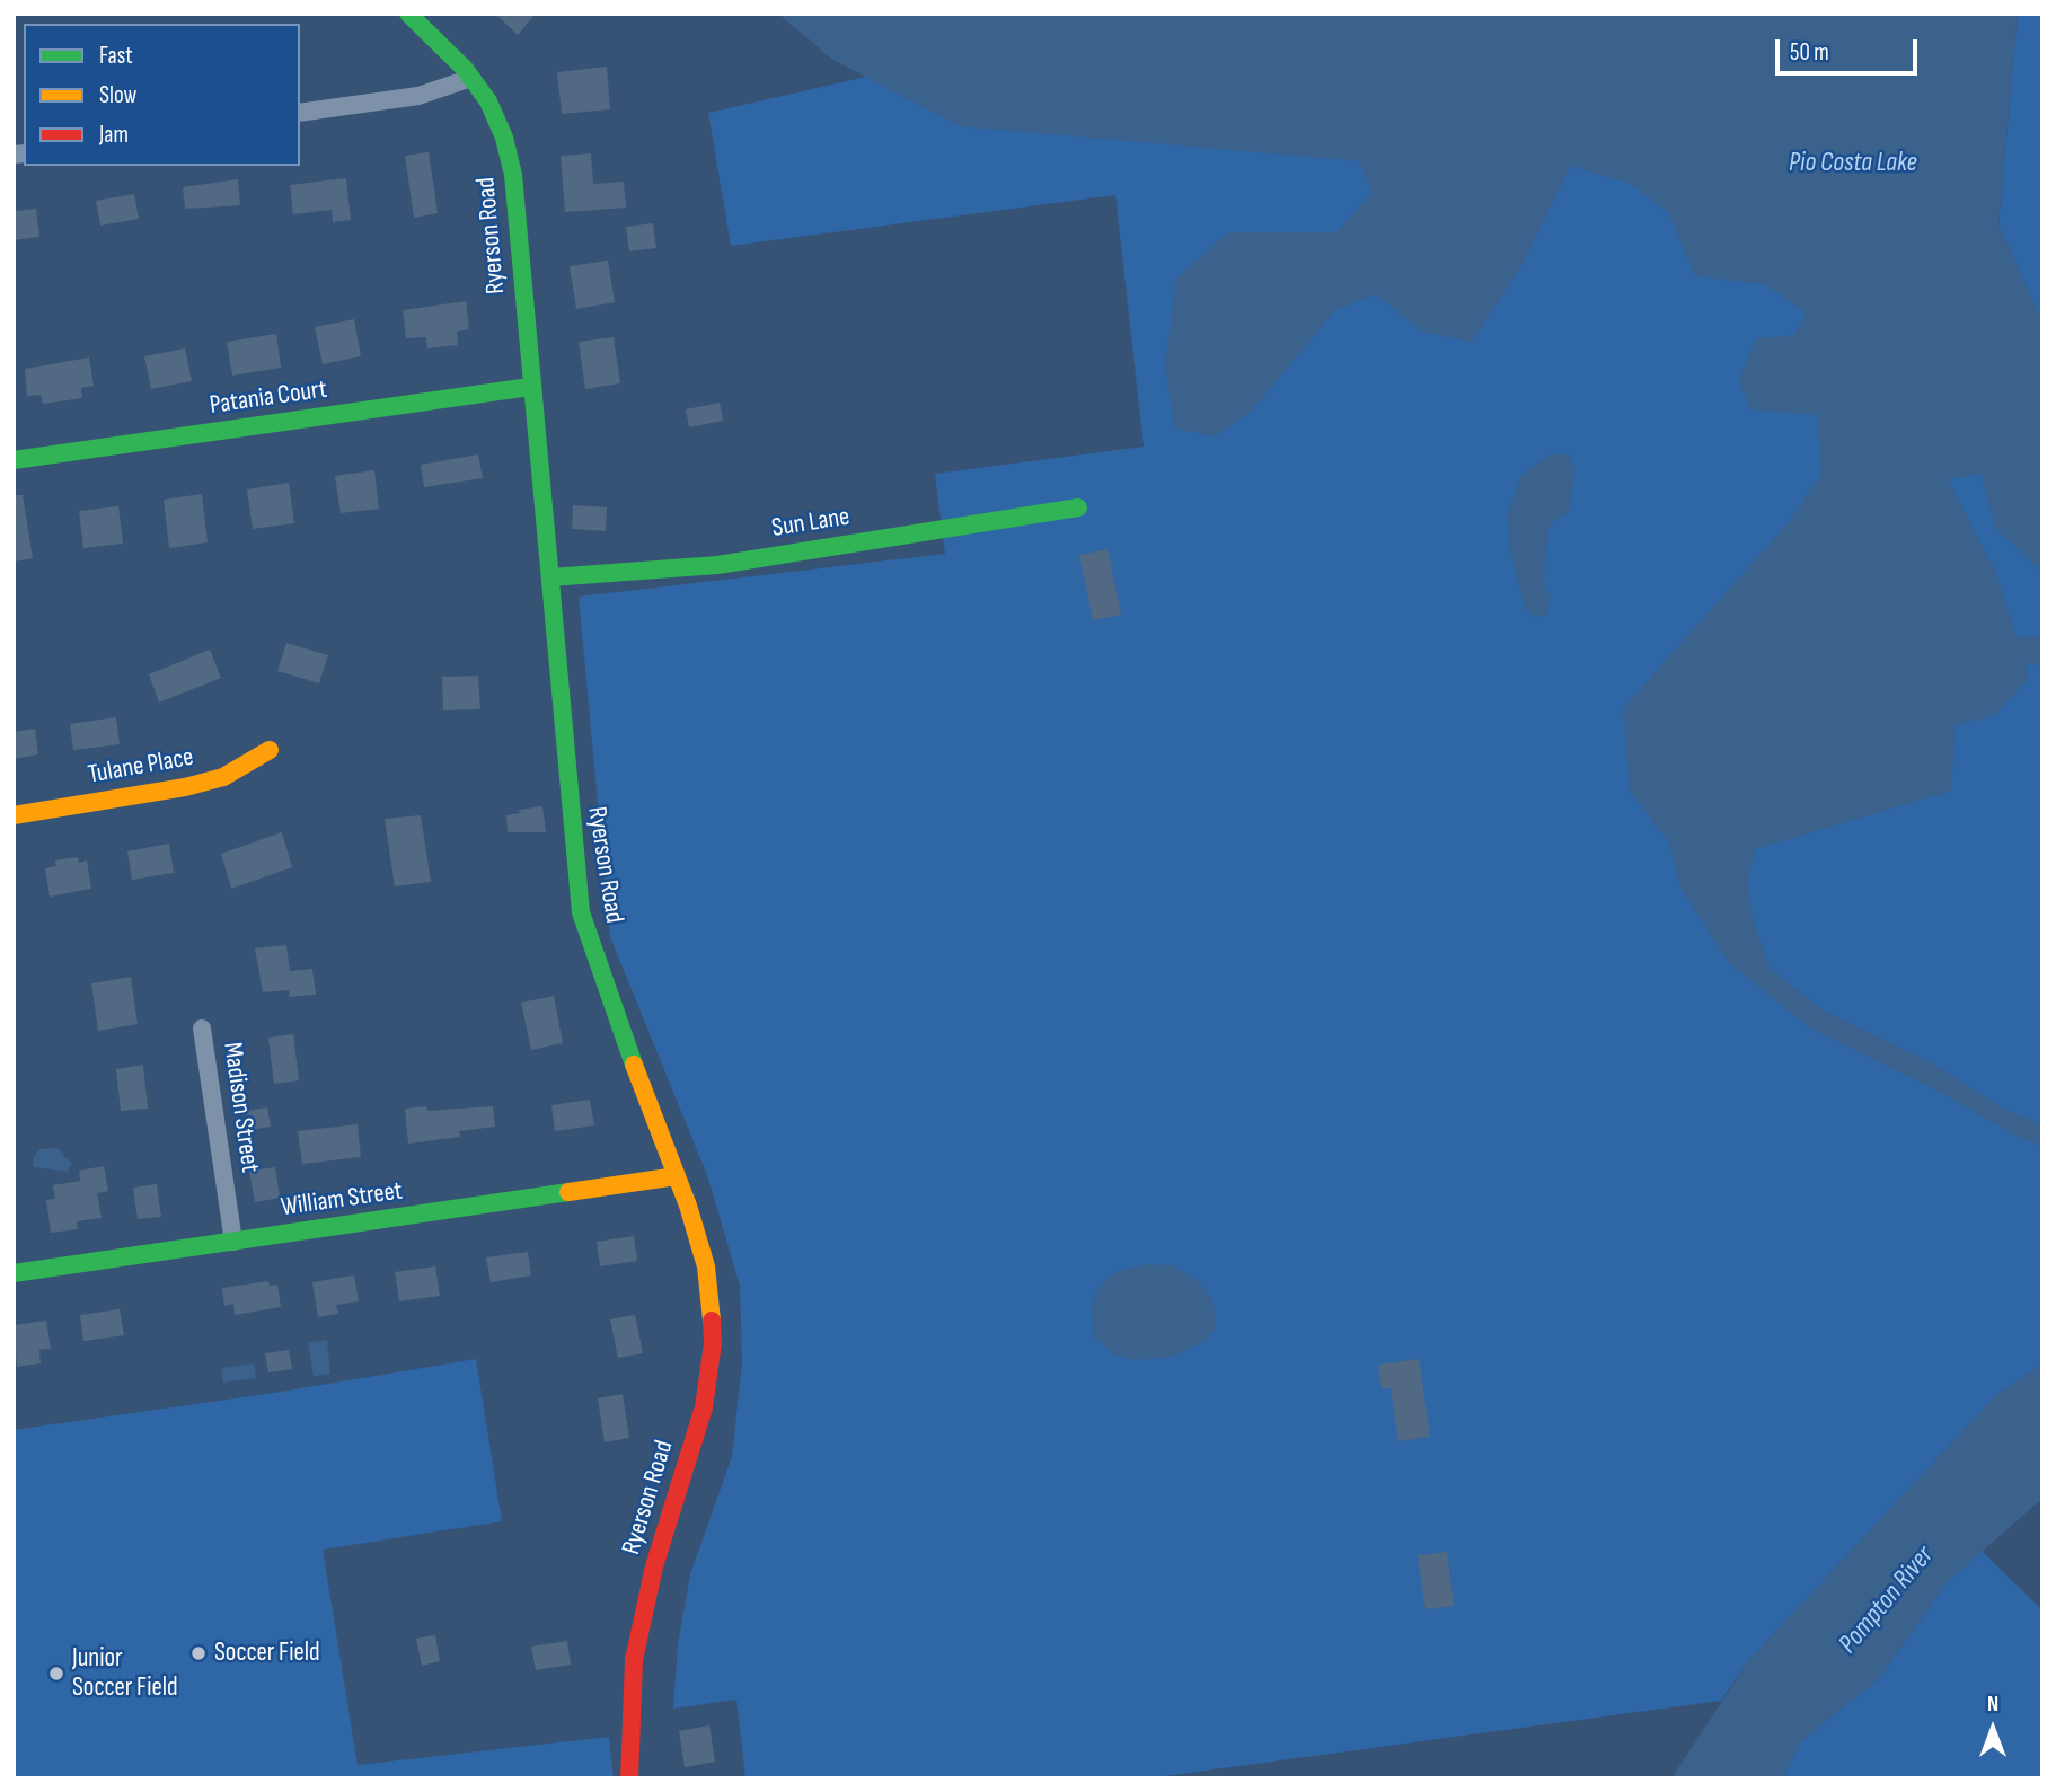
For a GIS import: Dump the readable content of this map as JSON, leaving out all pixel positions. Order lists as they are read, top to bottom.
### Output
{
  "streets": {
    "street": [
      "Ryerson Road",
      "Patania Court",
      "Sun Lane",
      "Tulane Place",
      "Madison Street",
      "William Street"
    ]
  },
  "crossings": [
    ["Ryerson Road", "Patania Court"],
    ["Ryerson Road", "Sun Lane"],
    ["Ryerson Road", "William Street"],
    ["Madison Street", "William Street"]
  ],
  "water": ["Pio Costa Lake", "Pompton River"],
  "places": ["Soccer Field", "Junior Soccer Field"],
  "legend": ["Fast", "Slow", "Jam"],
  "scale_bar": "50 m",
  "north": "top"
}
